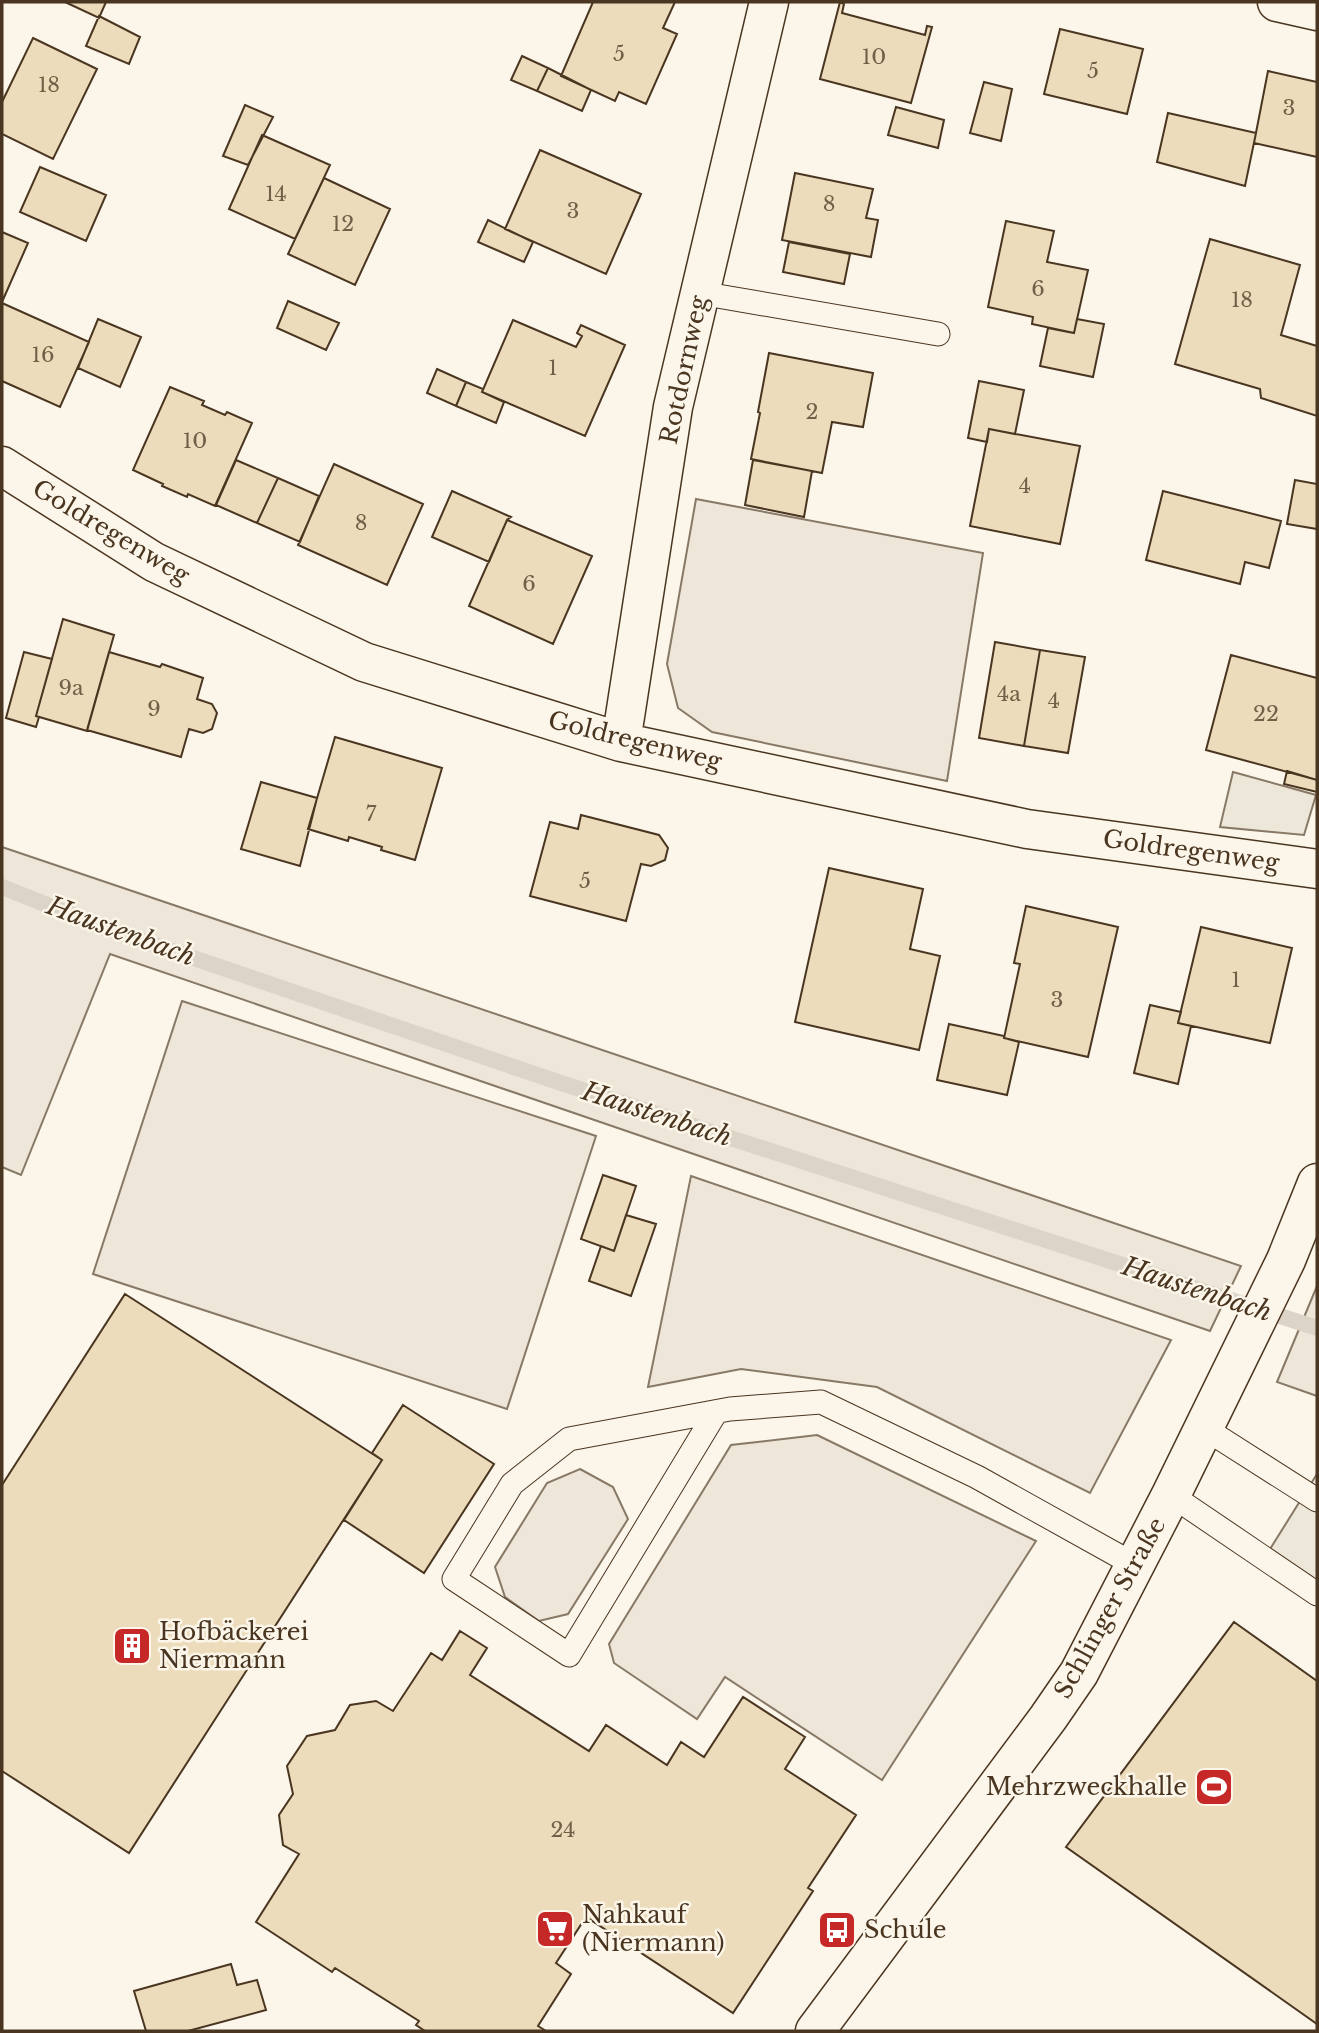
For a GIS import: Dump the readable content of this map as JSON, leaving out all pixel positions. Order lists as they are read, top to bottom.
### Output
{
  "streets": {
    "street": ["Rotdornweg", "Goldregenweg", "Schlinger Straße"]
  },
  "crossings": [
    ["Rotdornweg", "Goldregenweg"]
  ],
  "water": ["Haustenbach"],
  "places": {
    "building": ["Hofbäckerei Niermann"],
    "sports": ["Mehrzweckhalle"],
    "supermarket": ["Nahkauf (Niermann)"],
    "bus stop": ["Schule"]
  },
  "house_numbers": [
    "5",
    "10",
    "5",
    "18",
    "3",
    "14",
    "8",
    "3",
    "12",
    "6",
    "18",
    "16",
    "1",
    "2",
    "10",
    "4",
    "8",
    "6",
    "9a",
    "4a",
    "4",
    "9",
    "22",
    "7",
    "5",
    "1",
    "3",
    "24"
  ]
}
